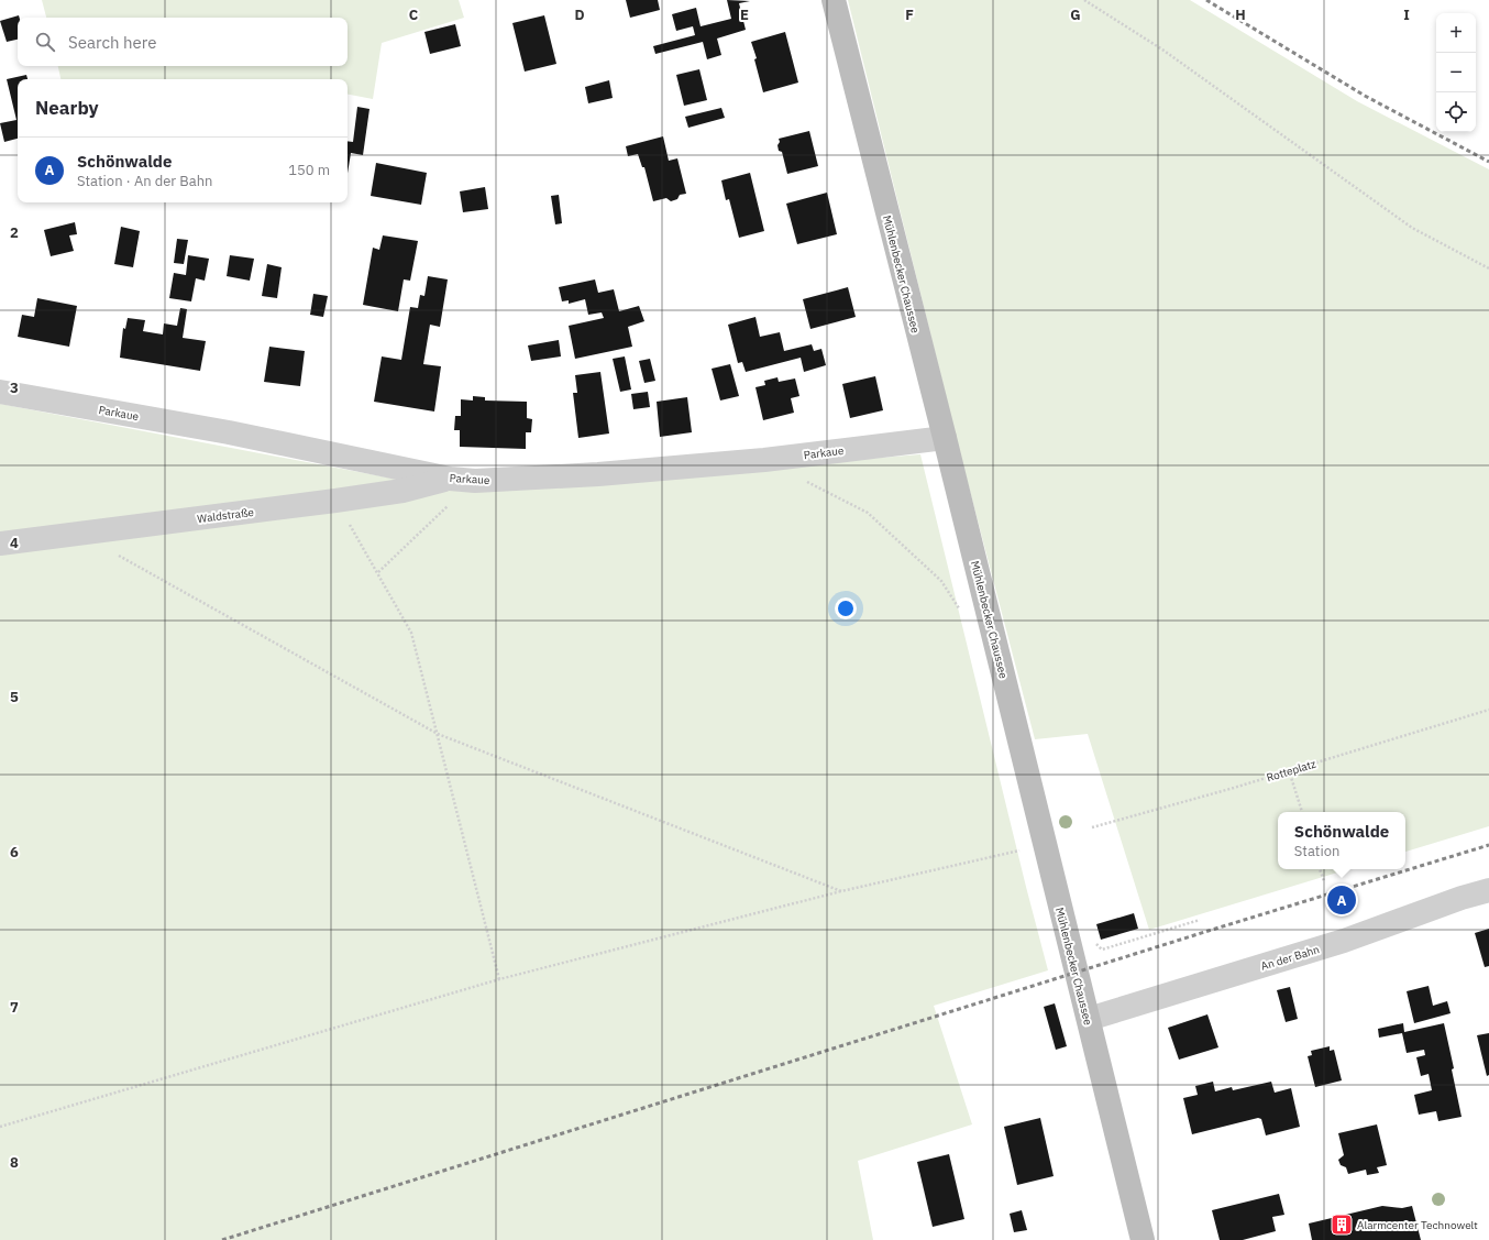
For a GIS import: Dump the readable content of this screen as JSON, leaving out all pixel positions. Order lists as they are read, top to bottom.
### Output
{
  "streets": {
    "main road": ["Mühlenbecker Chaussee"],
    "street": ["Parkaue", "Waldstraße", "An der Bahn"],
    "path": ["Rotteplatz"]
  },
  "crossings": [
    ["Mühlenbecker Chaussee", "Parkaue"],
    ["Mühlenbecker Chaussee", "An der Bahn"],
    ["Parkaue", "Waldstraße"]
  ],
  "places": {
    "building": ["Alarmcenter Technowelt"]
  },
  "page": {
    "map_buttons": ["+", "−"],
    "search": "Search here",
    "heading": "Nearby",
    "list": [
      {
        "mark": "A",
        "name": "Schönwalde",
        "note": "Station · An der Bahn",
        "value": "150 m"
      }
    ],
    "popup": ["Schönwalde", "Station"],
    "pins": "A"
  },
  "grid": {
    "columns": [
      "C",
      "D",
      "E",
      "F",
      "G",
      "H",
      "I"
    ],
    "rows": [
      "2",
      "3",
      "4",
      "5",
      "6",
      "7",
      "8"
    ]
  }
}
